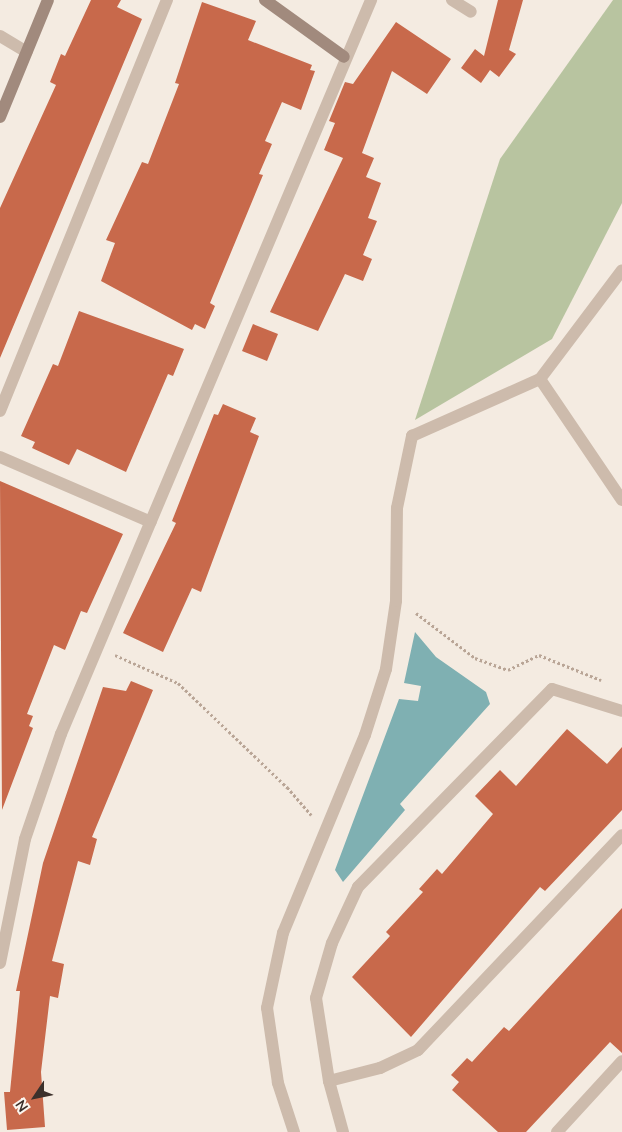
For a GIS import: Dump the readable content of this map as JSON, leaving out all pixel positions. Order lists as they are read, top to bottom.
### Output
{
  "north": "bottom left"
}
